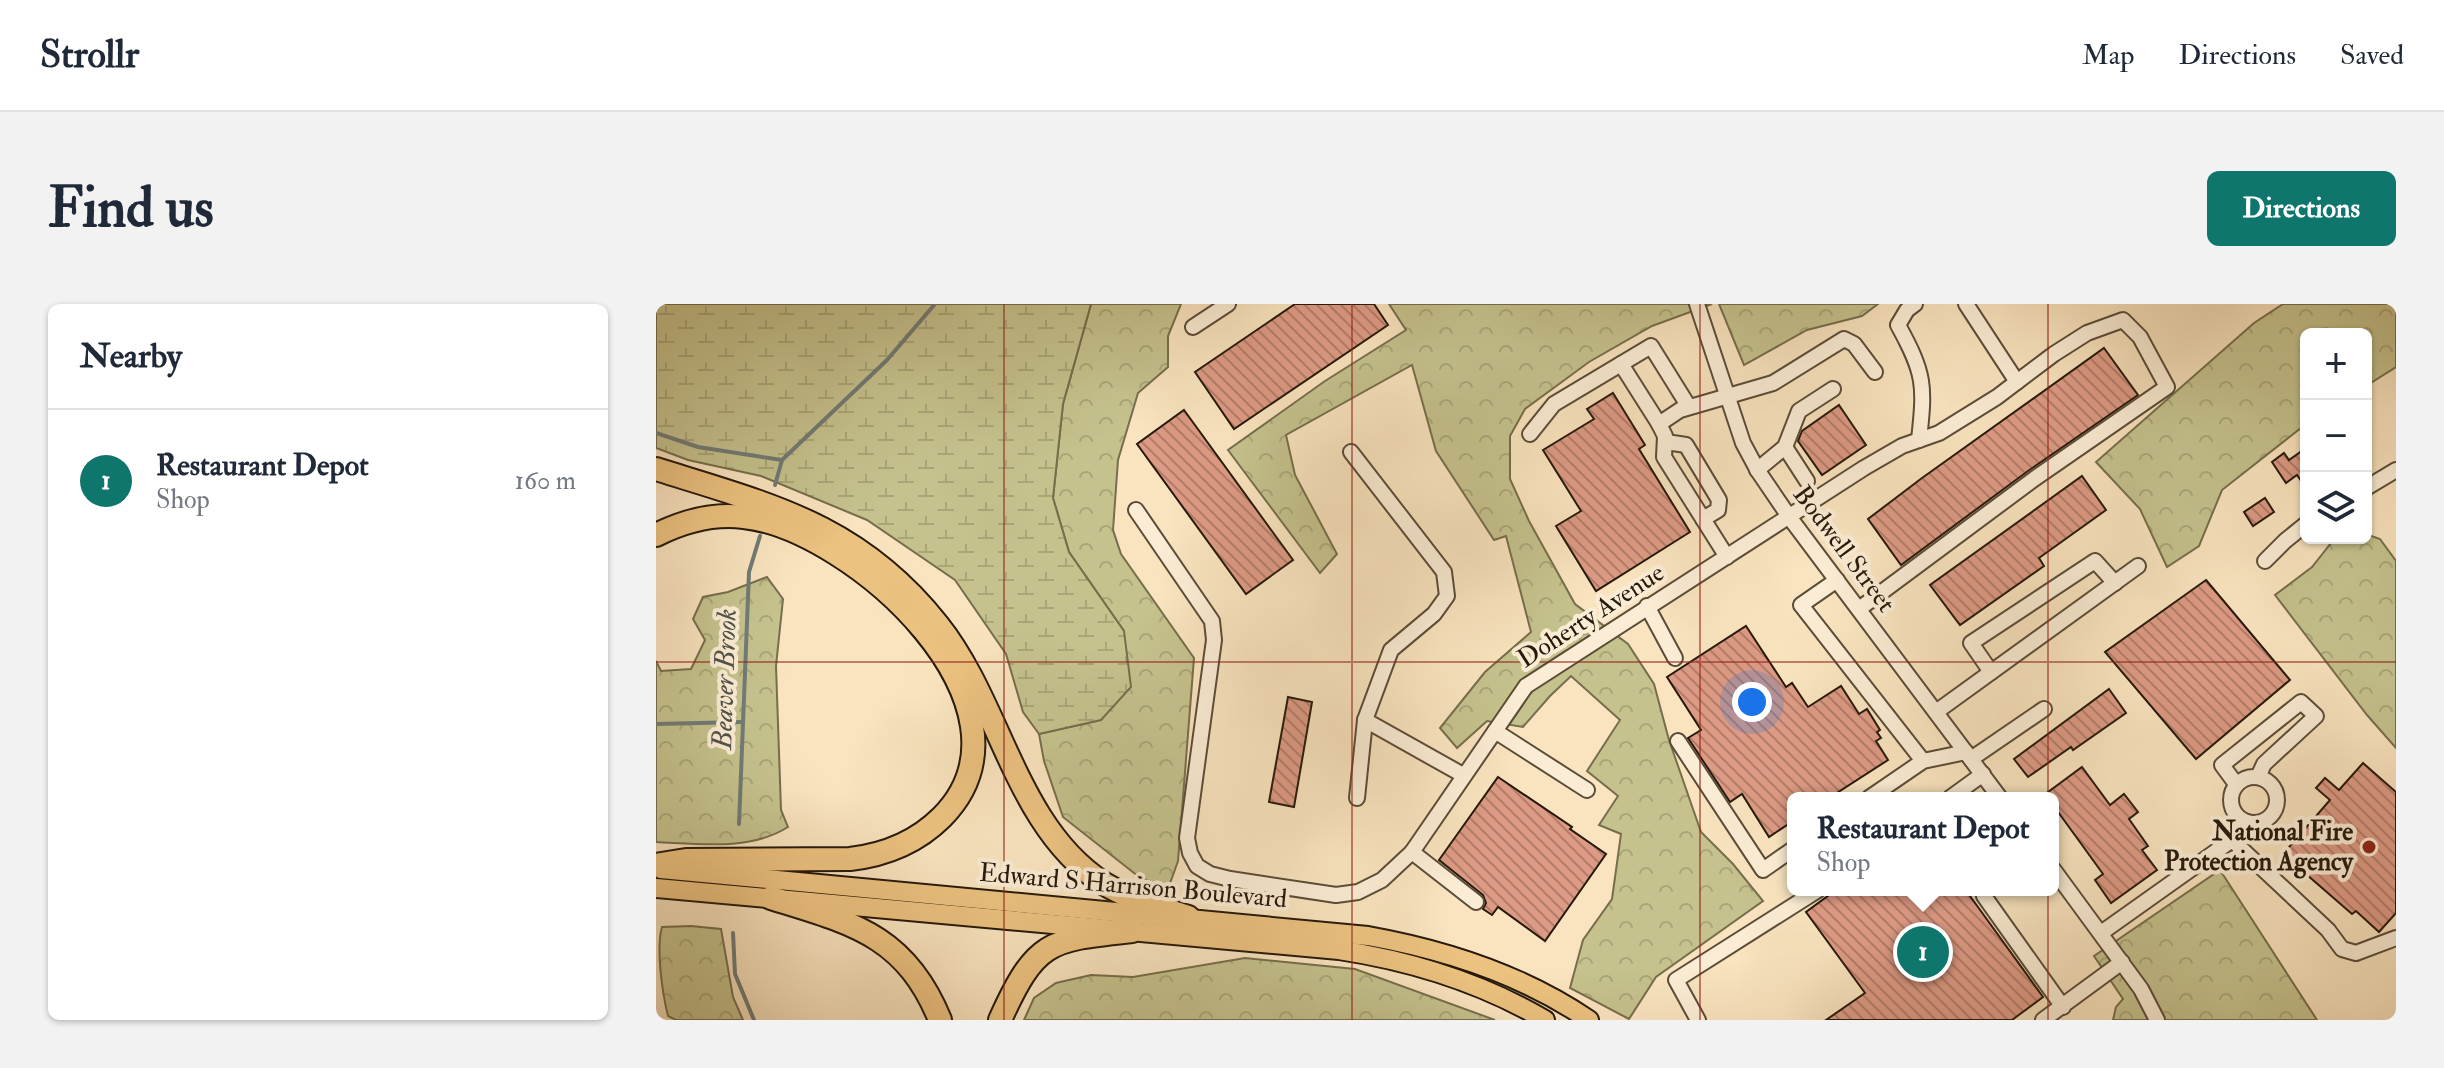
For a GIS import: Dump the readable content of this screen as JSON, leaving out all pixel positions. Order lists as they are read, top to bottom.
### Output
{
  "streets": {
    "main road": ["Edward S Harrison Boulevard"],
    "street": ["Bodwell Street", "Doherty Avenue"]
  },
  "crossings": [
    ["Bodwell Street", "Doherty Avenue"]
  ],
  "water": ["Beaver Brook"],
  "places": ["National Fire Protection Agency"],
  "page": {
    "header": "Strollr",
    "nav": ["Map", "Directions", "Saved"],
    "buttons": "Directions",
    "title": "Find us",
    "heading": "Nearby",
    "map_buttons": ["+", "−"],
    "list": [
      {
        "mark": "1",
        "name": "Restaurant Depot",
        "note": "Shop",
        "value": "160 m"
      }
    ],
    "popup": ["Restaurant Depot", "Shop"],
    "pins": "1"
  }
}
